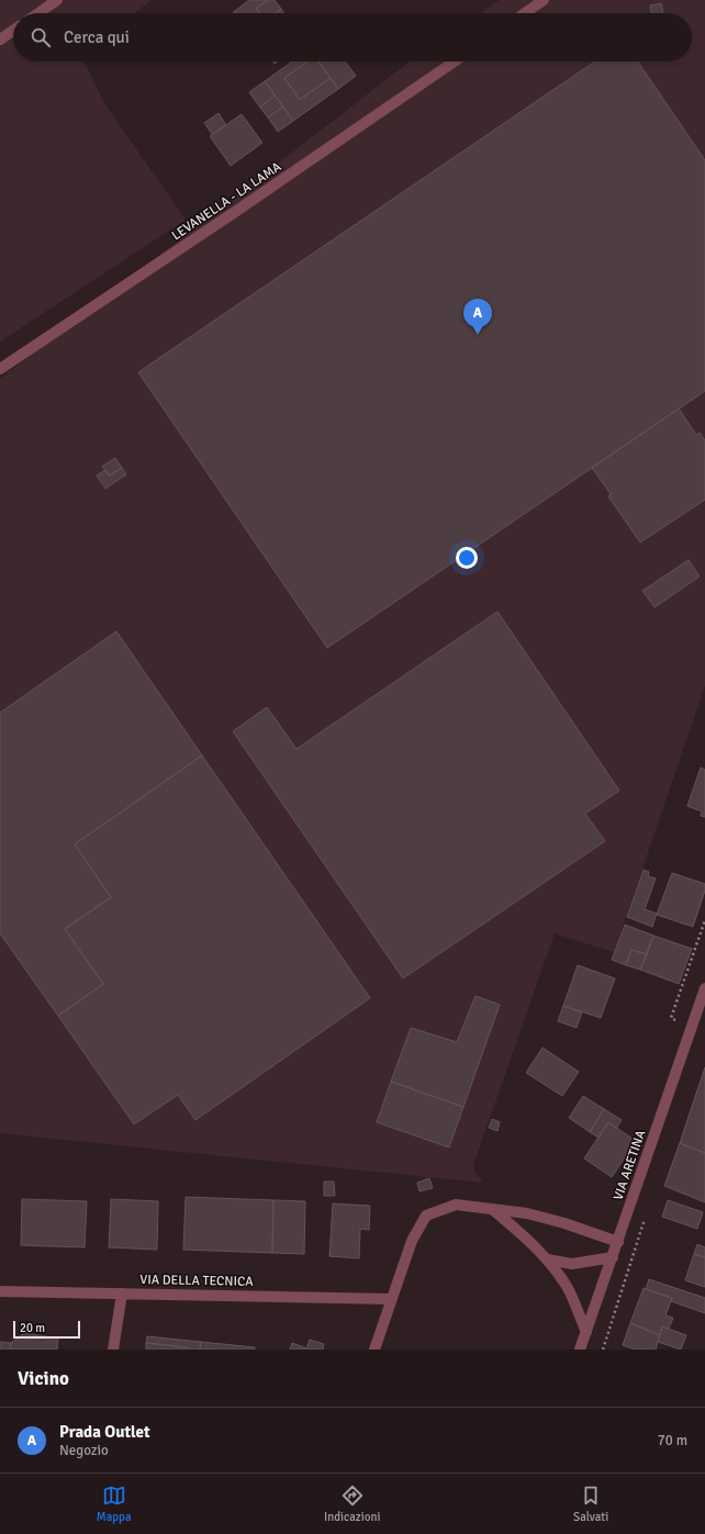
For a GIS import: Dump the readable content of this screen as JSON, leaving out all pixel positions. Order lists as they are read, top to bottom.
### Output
{
  "streets": {
    "street": ["LEVANELLA - LA LAMA", "VIA ARETINA", "VIA DELLA TECNICA"]
  },
  "scale_bar": "20 m",
  "page": {
    "search": "Cerca qui",
    "pins": "A",
    "scale": "20 m",
    "heading": "Vicino",
    "list": [
      {
        "mark": "A",
        "name": "Prada Outlet",
        "note": "Negozio",
        "value": "70 m"
      }
    ],
    "nav": ["Mappa", "Indicazioni", "Salvati"]
  }
}
